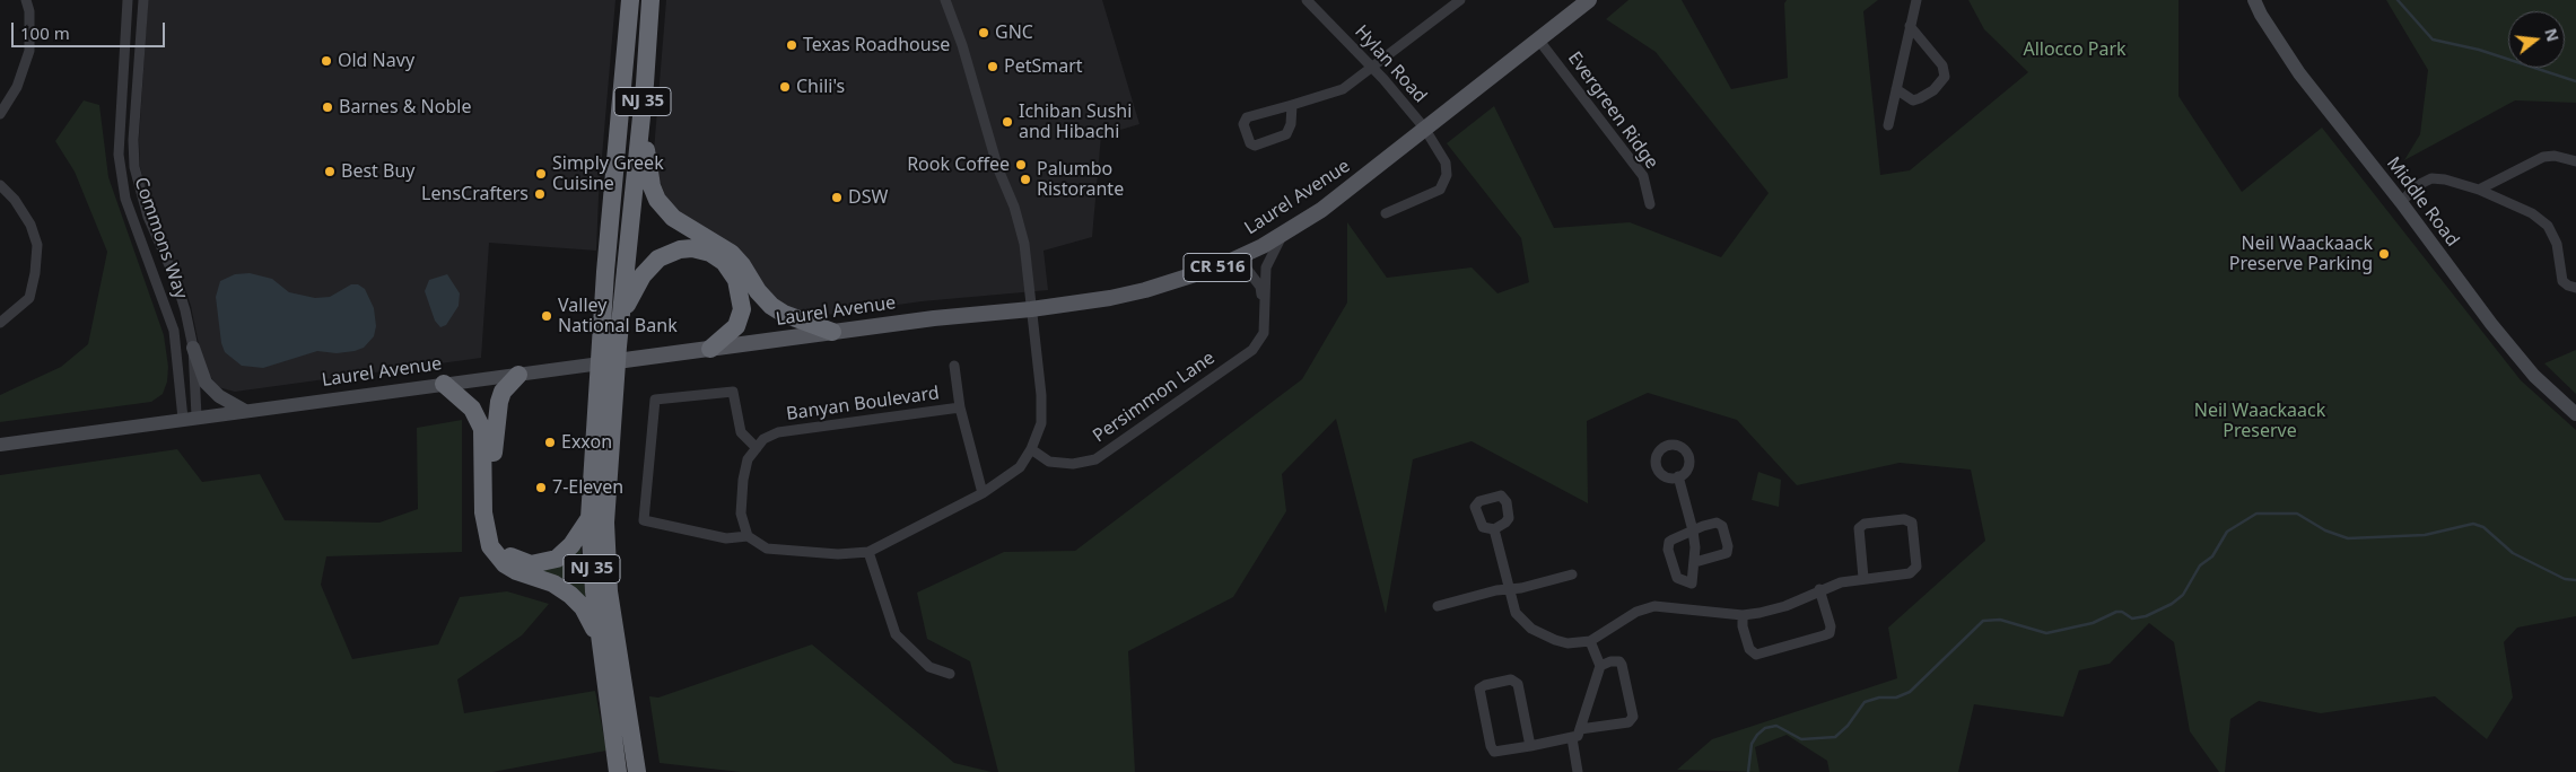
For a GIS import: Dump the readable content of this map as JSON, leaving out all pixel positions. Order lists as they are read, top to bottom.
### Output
{
  "streets": {
    "highway": ["NJ 35"],
    "main road": ["Laurel Avenue", "Middle Road", "CR 516"],
    "street": [
      "Hylan Road",
      "Evergreen Ridge",
      "Commons Way",
      "Persimmon Lane",
      "Banyan Boulevard"
    ]
  },
  "crossings": [
    ["Hylan Road", "Laurel Avenue"],
    ["NJ 35", "Laurel Avenue"],
    ["Evergreen Ridge", "Laurel Avenue"],
    ["Laurel Avenue", "Commons Way"],
    ["Laurel Avenue", "Persimmon Lane"]
  ],
  "parks": ["Allocco Park", "Neil Waackaack Preserve"],
  "places": [
    "GNC",
    "Texas Roadhouse",
    "Old Navy",
    "PetSmart",
    "Chili's",
    "Barnes & Noble",
    "Ichiban Sushi and Hibachi",
    "Rook Coffee",
    "Best Buy",
    "Simply Greek Cuisine",
    "Palumbo Ristorante",
    "LensCrafters",
    "DSW",
    "Neil Waackaack Preserve Parking",
    "Valley National Bank",
    "Exxon",
    "7-Eleven"
  ],
  "scale_bar": "100 m",
  "north": "right"
}
